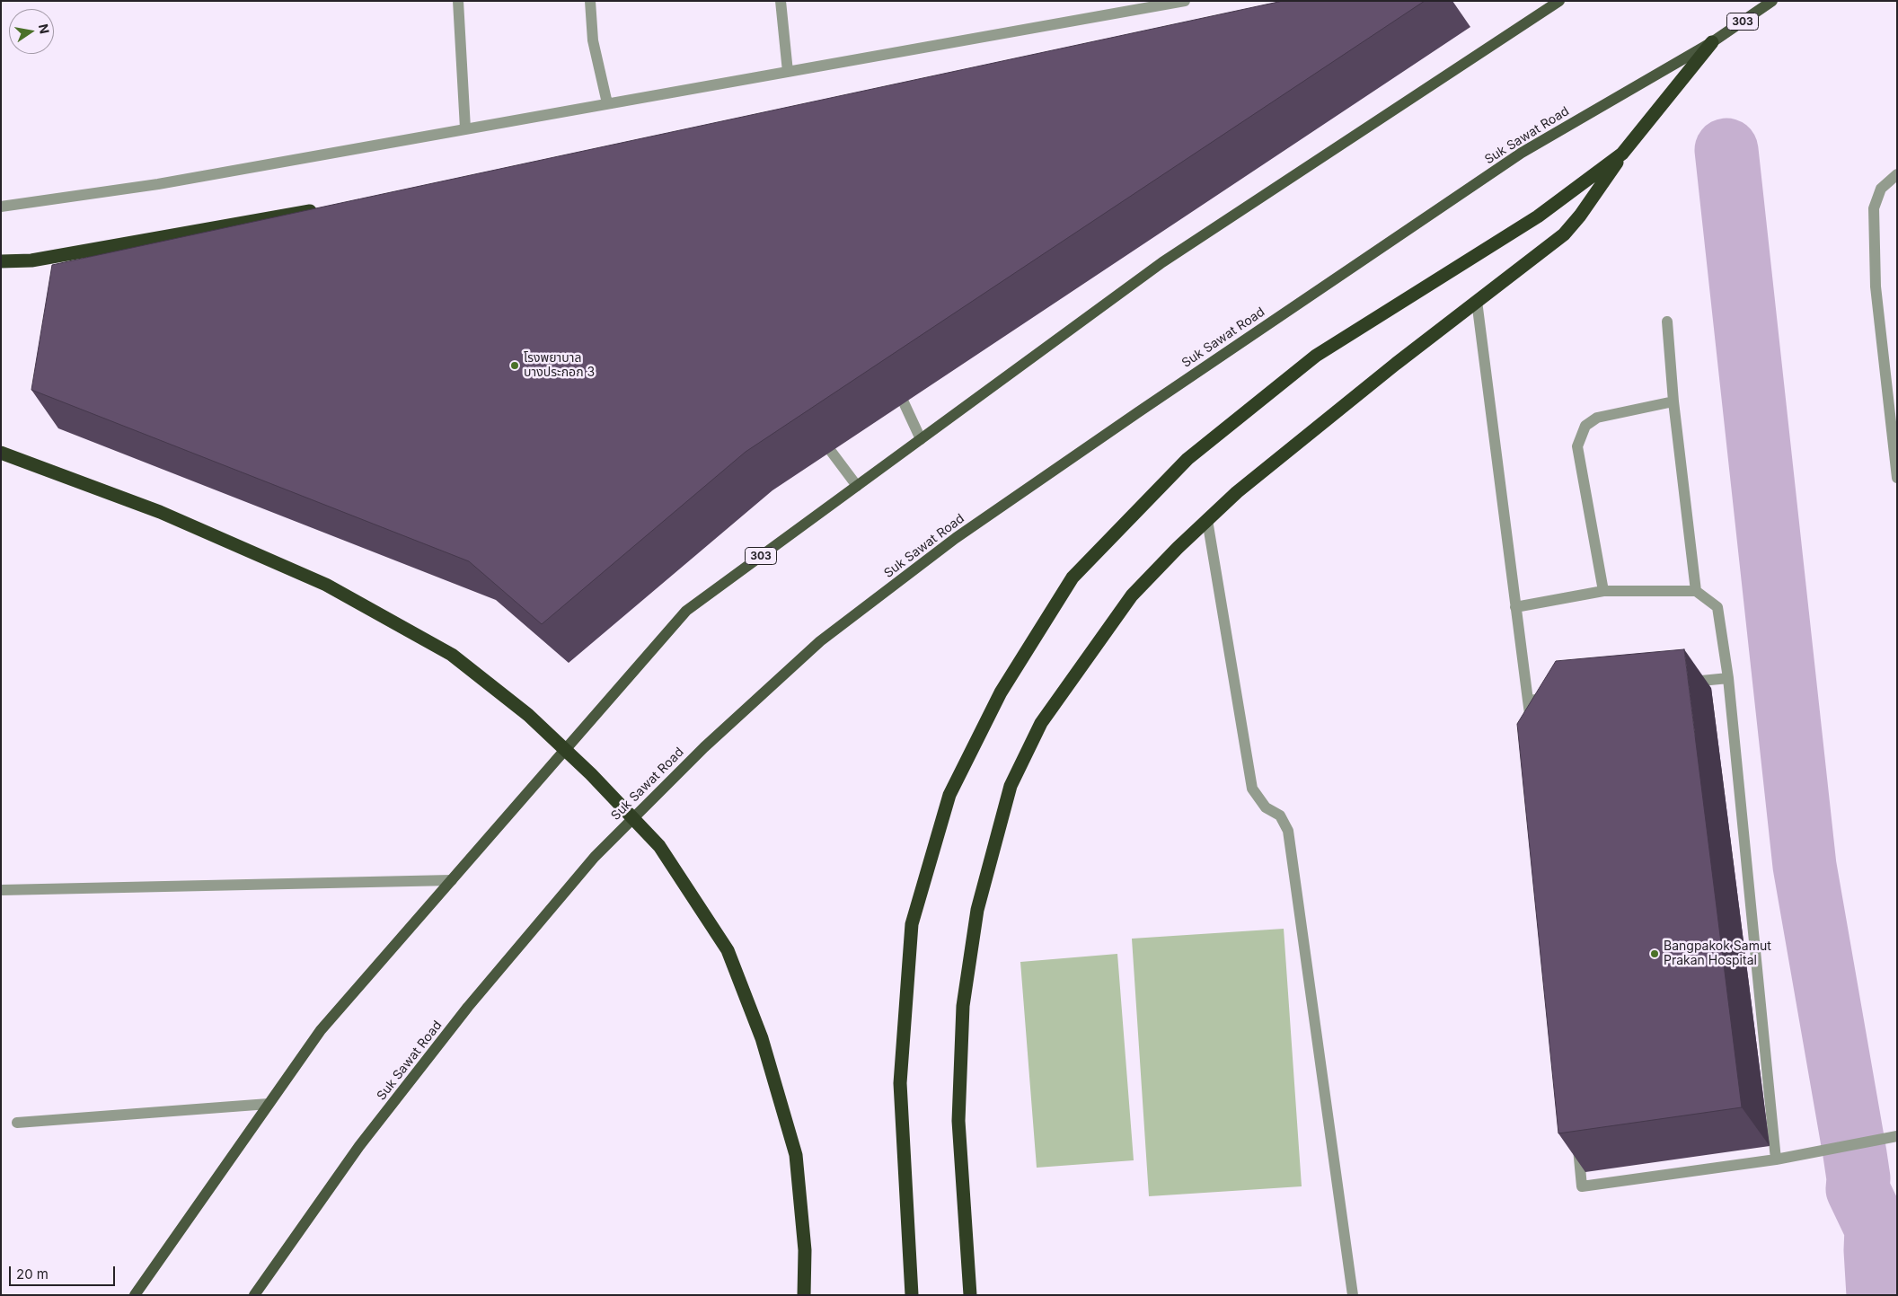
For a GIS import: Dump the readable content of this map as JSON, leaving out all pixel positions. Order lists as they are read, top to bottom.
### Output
{
  "streets": {
    "main road": ["303", "Suk Sawat Road"]
  },
  "places": ["โรงพยาบาล บางประกอก 3", "Bangpakok Samut Prakan Hospital"],
  "scale_bar": "20 m",
  "north": "right"
}
